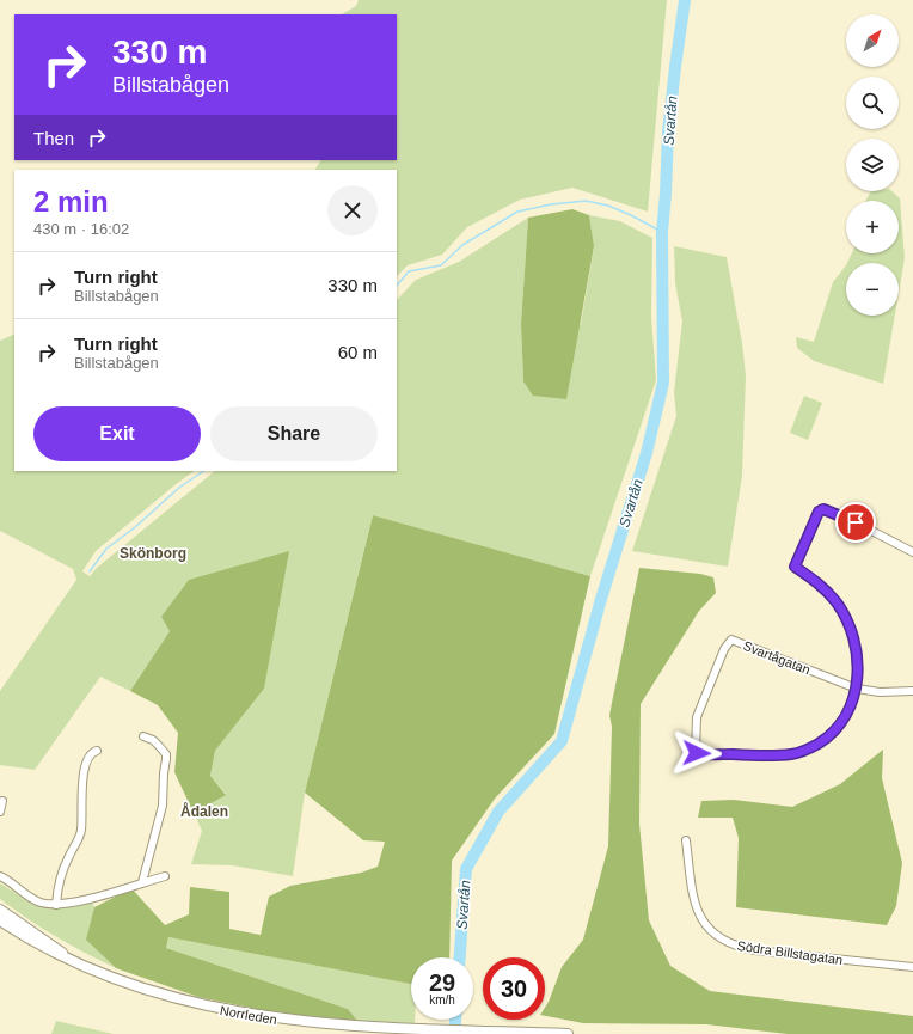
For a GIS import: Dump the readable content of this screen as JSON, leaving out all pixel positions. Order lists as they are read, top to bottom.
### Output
{
  "streets": {
    "main road": ["Norrleden"],
    "street": ["Svartågatan", "Södra Billstagatan"]
  },
  "districts": ["Skönborg", "Ådalen"],
  "water": ["Svartån"],
  "north": "top right",
  "page": {
    "map_buttons": ["+", "−"],
    "turn": ["330 m", "Billstabågen"],
    "then": "Then",
    "heading": ["2 min", "430 m · 16:02"],
    "list": [
      {
        "name": "Turn right",
        "note": "Billstabågen",
        "value": "330 m"
      },
      {
        "name": "Turn right",
        "note": "Billstabågen",
        "value": "60 m"
      }
    ],
    "buttons": ["Exit", "Share"],
    "speed": "29 km/h",
    "limit": "30"
  }
}
